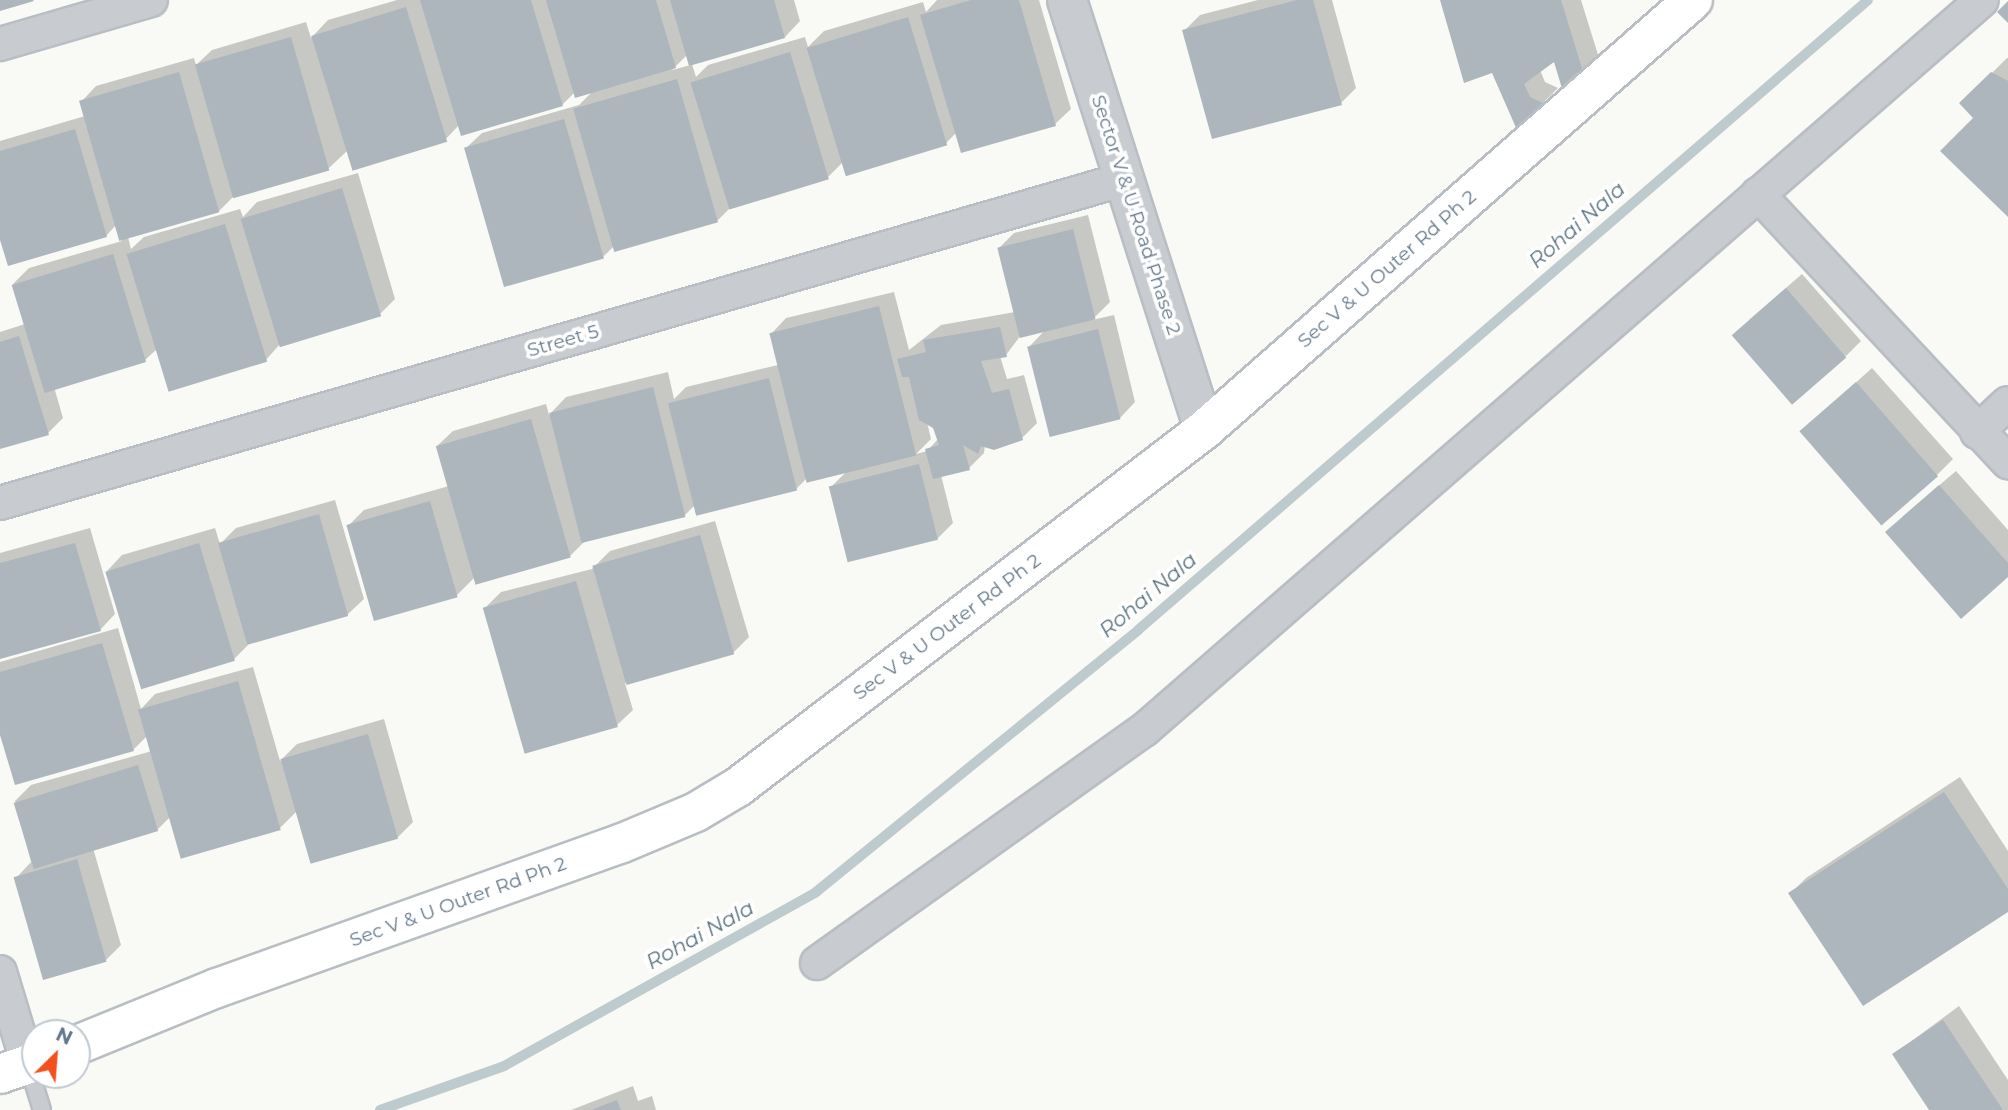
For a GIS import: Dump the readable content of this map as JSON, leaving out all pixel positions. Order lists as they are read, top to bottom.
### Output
{
  "streets": {
    "main road": ["Sec V & U Outer Rd Ph 2"],
    "street": ["Sector V & U Road Phase 2", "Street 5"]
  },
  "crossings": [
    ["Sector V & U Road Phase 2", "Sec V & U Outer Rd Ph 2"],
    ["Sector V & U Road Phase 2", "Street 5"]
  ],
  "water": ["Rohai Nala"],
  "north": "top right"
}
